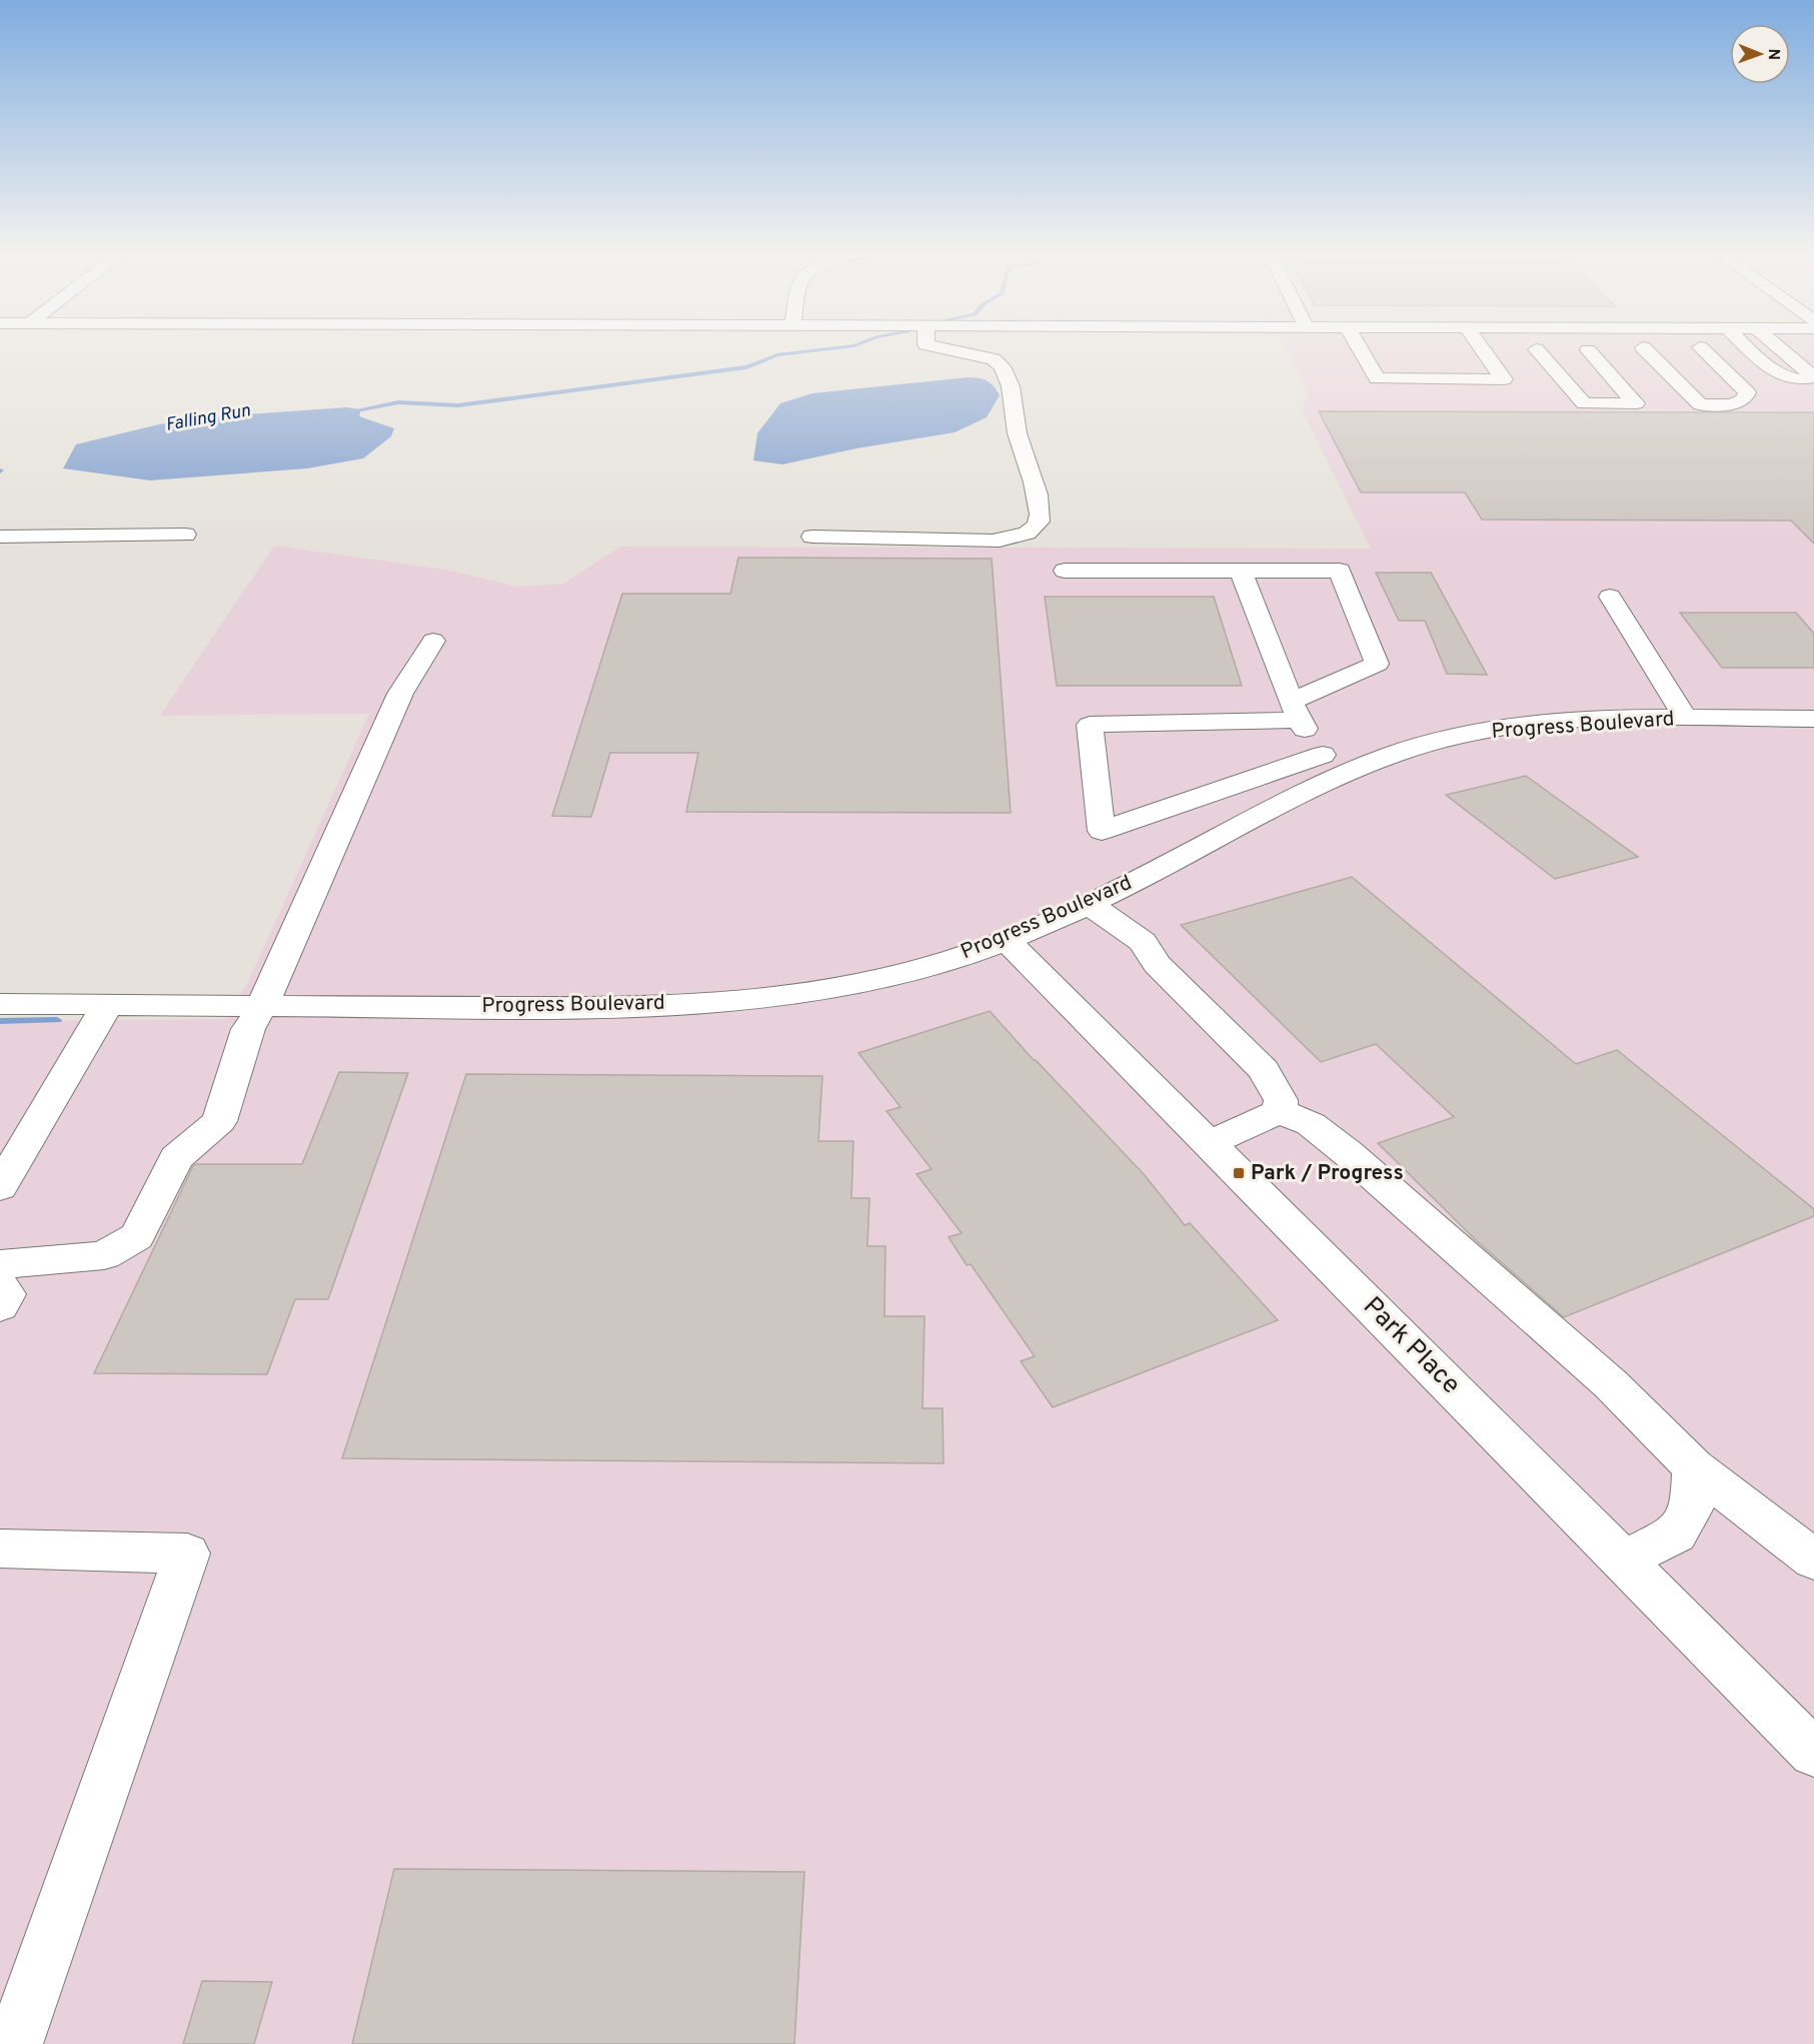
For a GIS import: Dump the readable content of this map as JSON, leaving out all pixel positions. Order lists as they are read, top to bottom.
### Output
{
  "streets": {
    "street": ["Progress Boulevard", "Park Place"]
  },
  "crossings": [
    ["Progress Boulevard", "Park Place"]
  ],
  "water": ["Falling Run"],
  "places": {
    "transit": ["Park / Progress"]
  },
  "north": "right"
}
